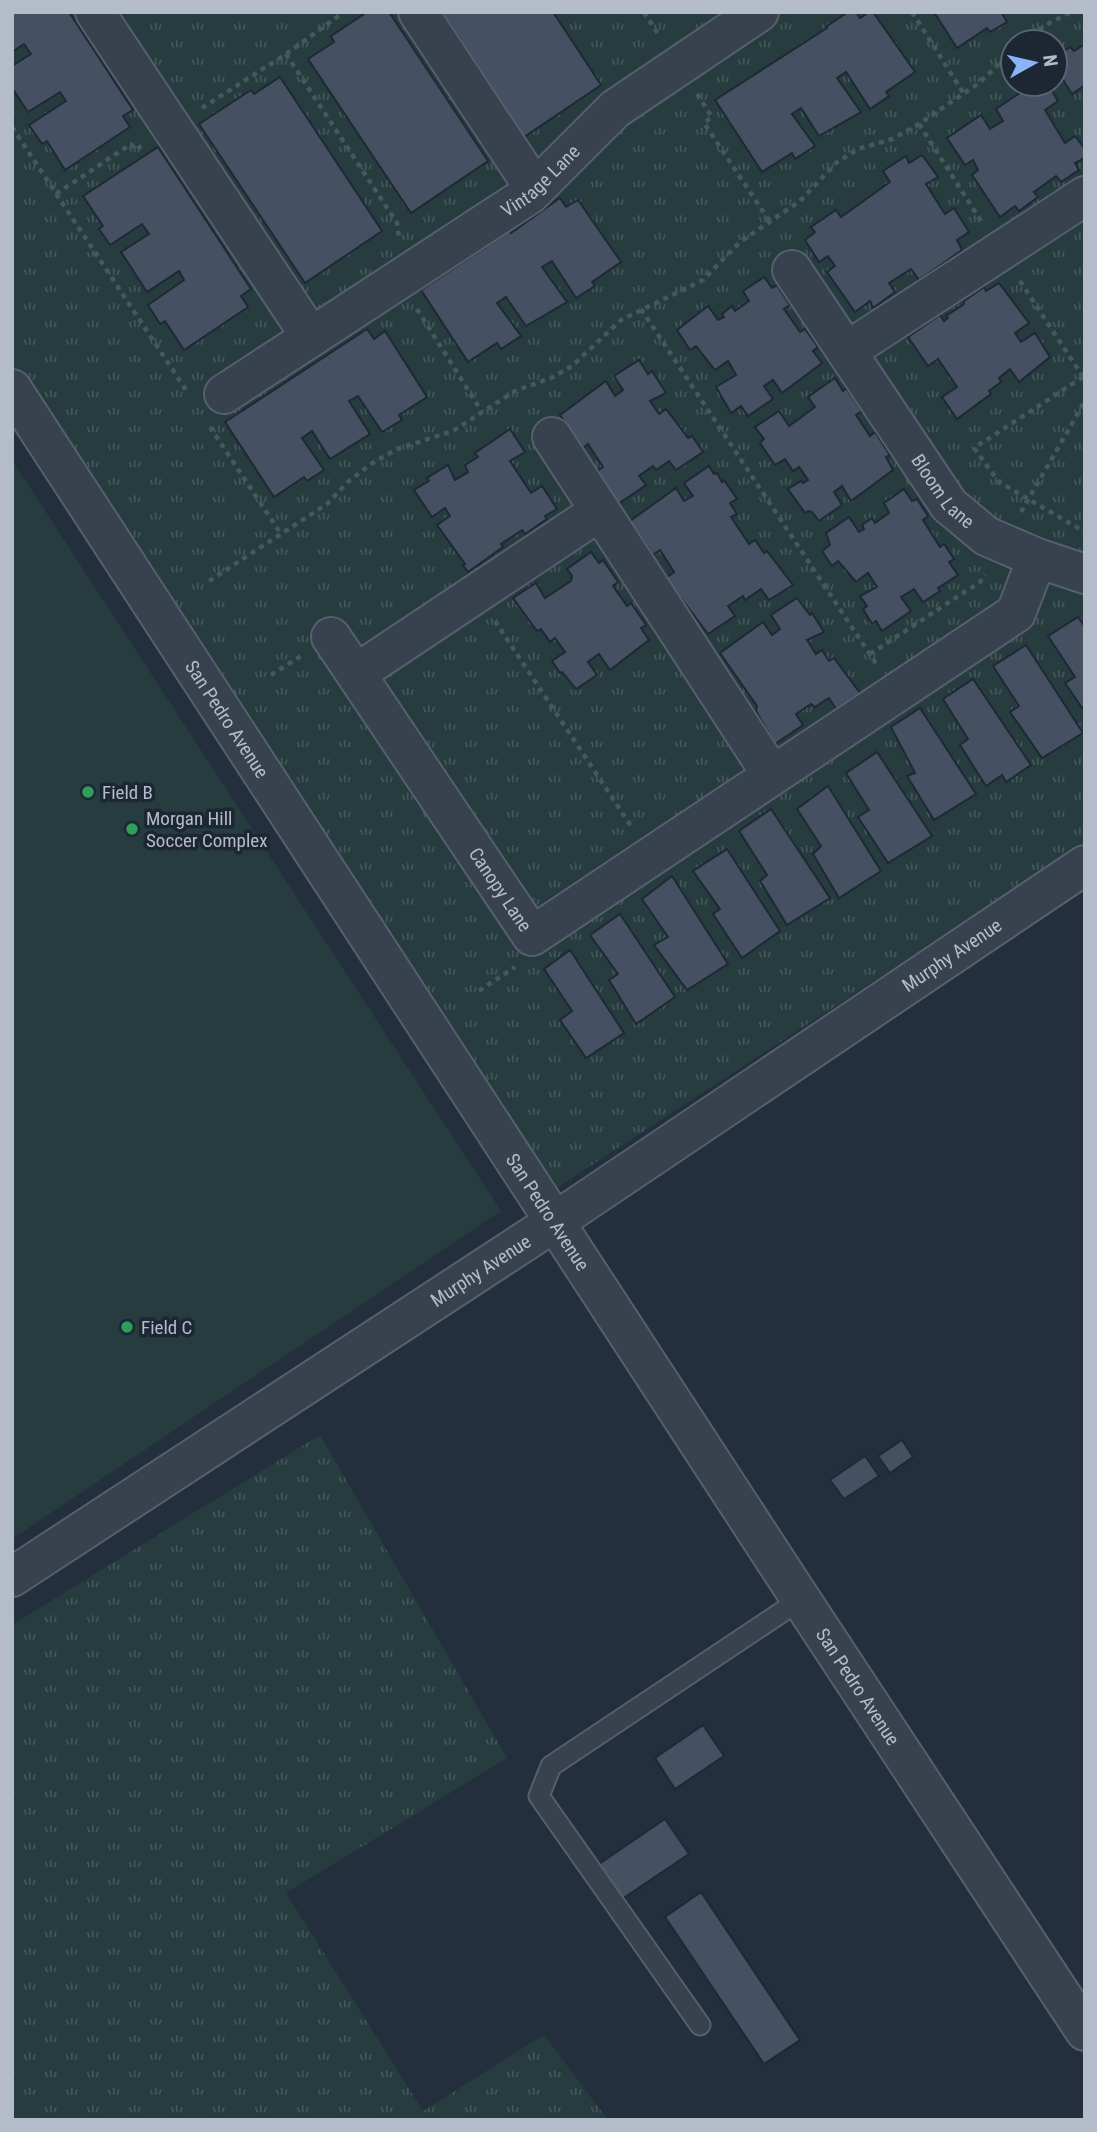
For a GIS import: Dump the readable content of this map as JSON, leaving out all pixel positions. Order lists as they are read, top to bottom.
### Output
{
  "streets": {
    "street": [
      "Vintage Lane",
      "Bloom Lane",
      "San Pedro Avenue",
      "Canopy Lane",
      "Murphy Avenue"
    ]
  },
  "crossings": [
    ["Bloom Lane", "Canopy Lane"],
    ["San Pedro Avenue", "Murphy Avenue"]
  ],
  "places": ["Field B", "Morgan Hill Soccer Complex", "Field C"],
  "north": "right"
}
